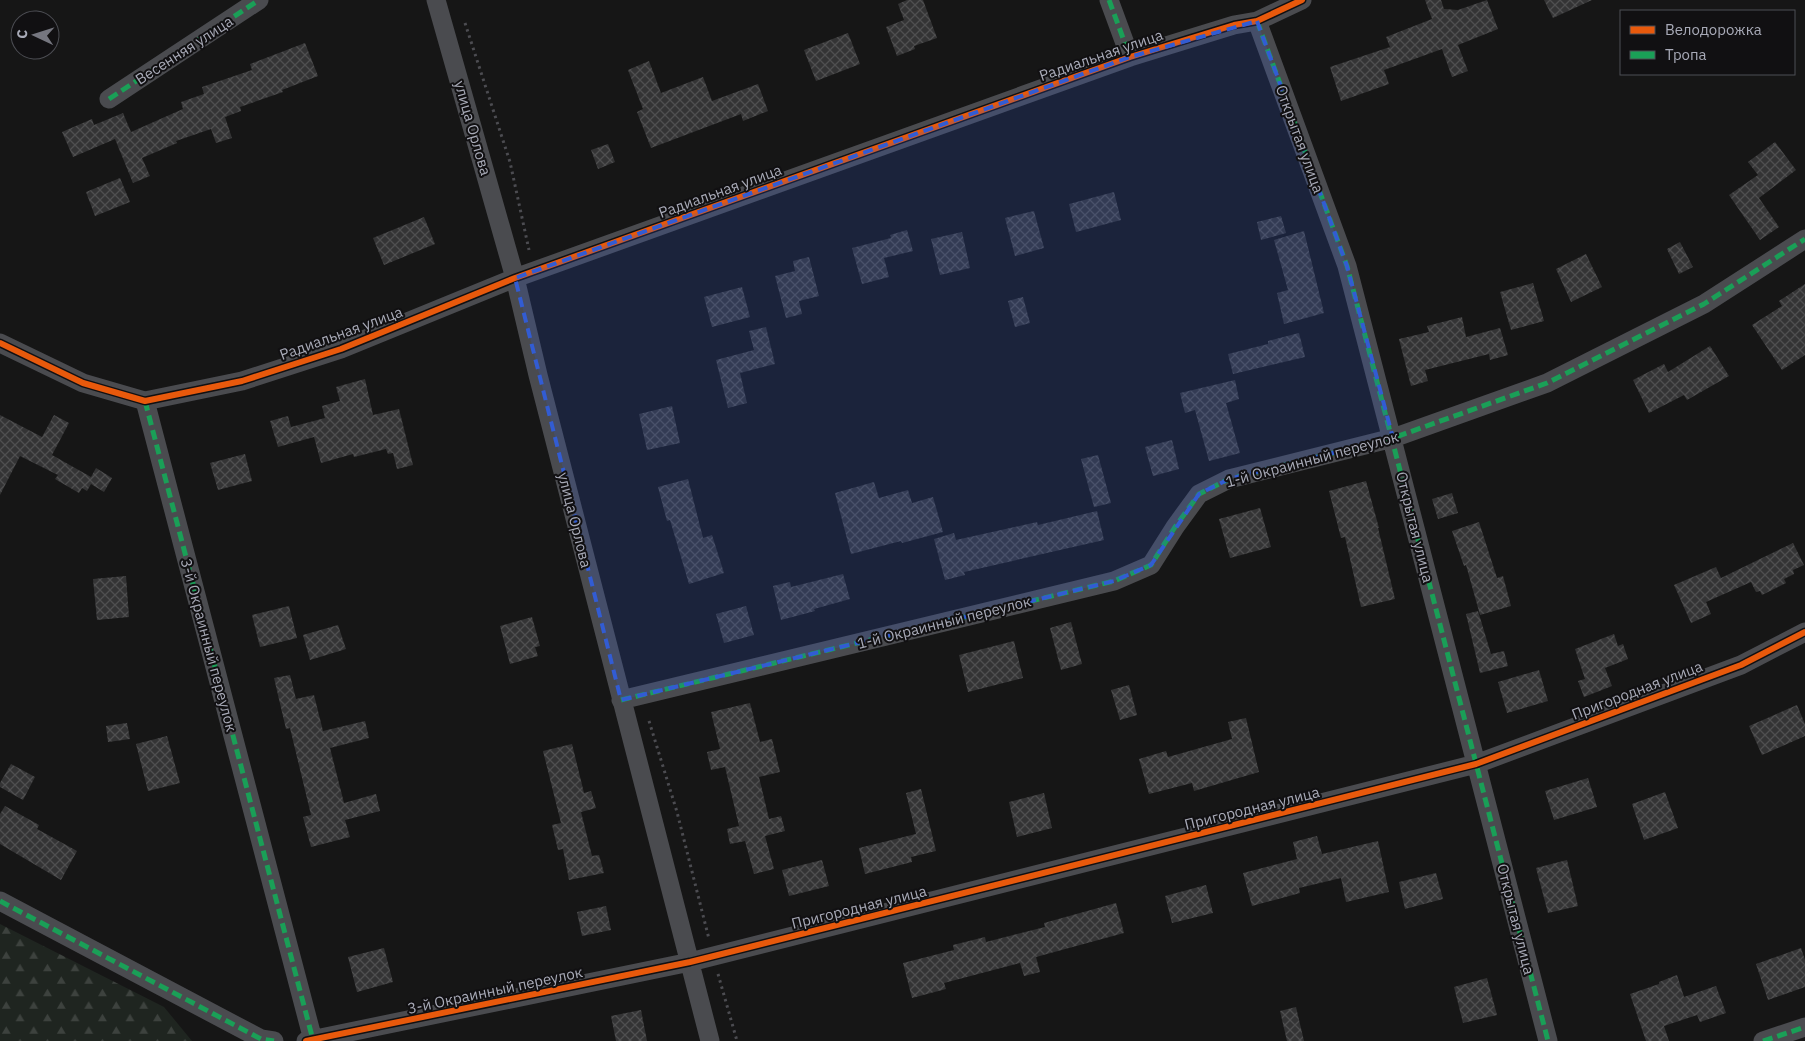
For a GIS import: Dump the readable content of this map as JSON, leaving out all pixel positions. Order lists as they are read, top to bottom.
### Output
{
  "streets": {
    "street": [
      "Весенняя улица",
      "Радиальная улица",
      "улица Орлова",
      "Открытая улица",
      "1-й Окраинный переулок",
      "3-й Окраинный переулок",
      "Пригородная улица"
    ]
  },
  "crossings": [
    ["Радиальная улица", "улица Орлова"],
    ["Радиальная улица", "Открытая улица"],
    ["Радиальная улица", "3-й Окраинный переулок"],
    ["улица Орлова", "1-й Окраинный переулок"],
    ["улица Орлова", "3-й Окраинный переулок"],
    ["улица Орлова", "Пригородная улица"],
    ["Открытая улица", "1-й Окраинный переулок"],
    ["Открытая улица", "Пригородная улица"],
    ["3-й Окраинный переулок", "Пригородная улица"]
  ],
  "legend": ["Велодорожка", "Тропа"],
  "north": "left"
}
